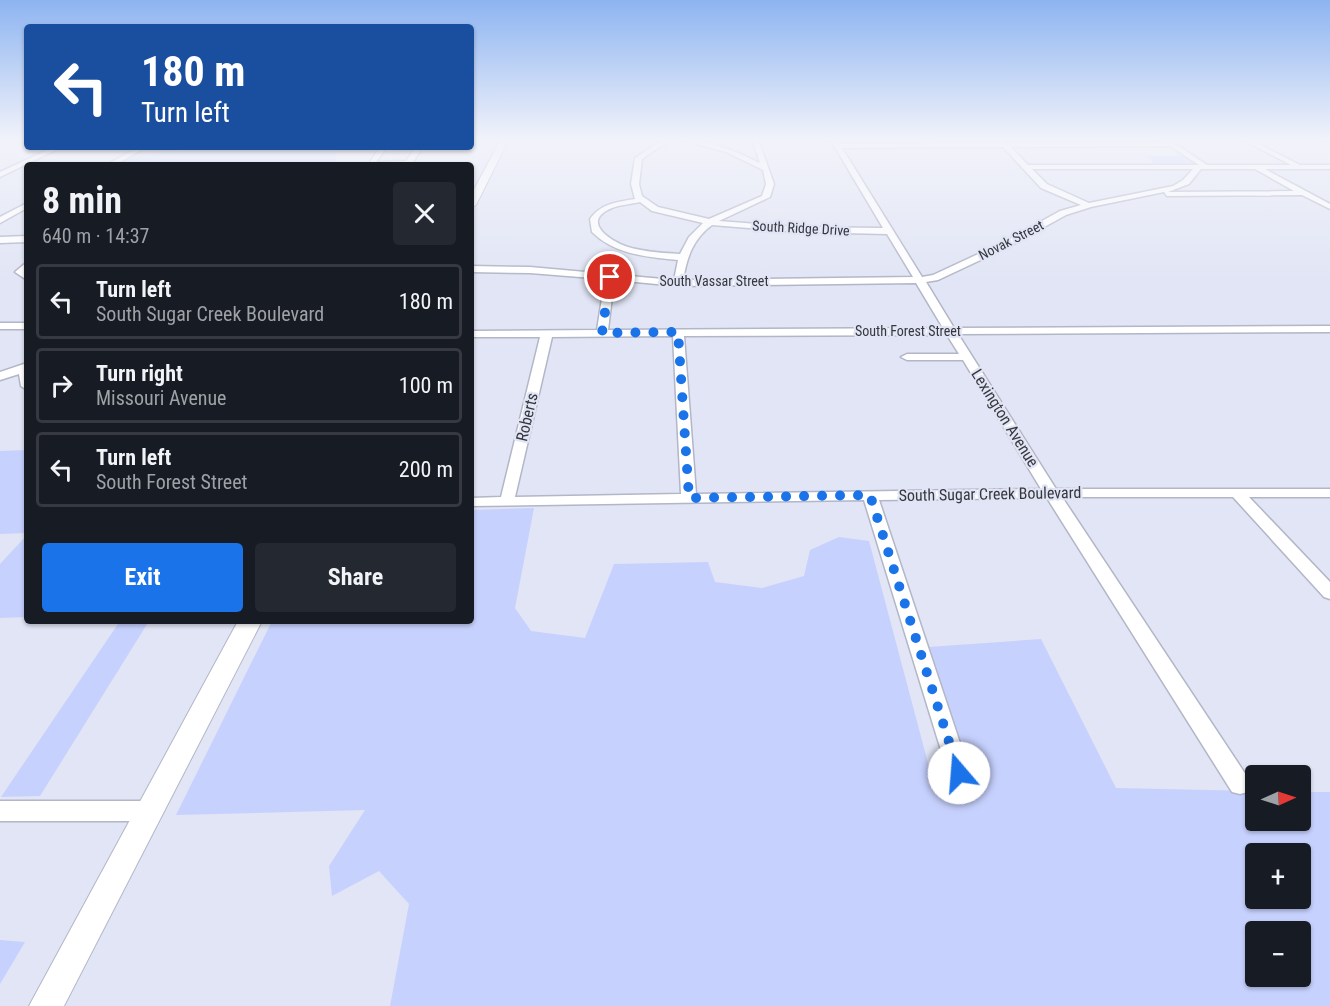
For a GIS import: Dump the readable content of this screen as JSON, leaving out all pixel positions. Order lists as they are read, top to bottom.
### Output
{
  "streets": {
    "street": [
      "South Ridge Drive",
      "Novak Street",
      "South Vassar Street",
      "South Forest Street",
      "Roberts",
      "Lexington Avenue",
      "South Sugar Creek Boulevard"
    ]
  },
  "crossings": [
    ["South Ridge Drive", "Lexington Avenue"],
    ["Novak Street", "South Vassar Street"],
    ["Novak Street", "Lexington Avenue"],
    ["South Vassar Street", "Lexington Avenue"],
    ["South Forest Street", "Roberts"],
    ["South Forest Street", "Lexington Avenue"],
    ["Roberts", "South Sugar Creek Boulevard"],
    ["Lexington Avenue", "South Sugar Creek Boulevard"]
  ],
  "north": "right",
  "page": {
    "turn": ["180 m", "Turn left"],
    "heading": ["8 min", "640 m · 14:37"],
    "list": [
      {
        "name": "Turn left",
        "note": "South Sugar Creek Boulevard",
        "value": "180 m"
      },
      {
        "name": "Turn right",
        "note": "Missouri Avenue",
        "value": "100 m"
      },
      {
        "name": "Turn left",
        "note": "South Forest Street",
        "value": "200 m"
      }
    ],
    "buttons": ["Exit", "Share"],
    "map_buttons": ["+", "−"]
  }
}
